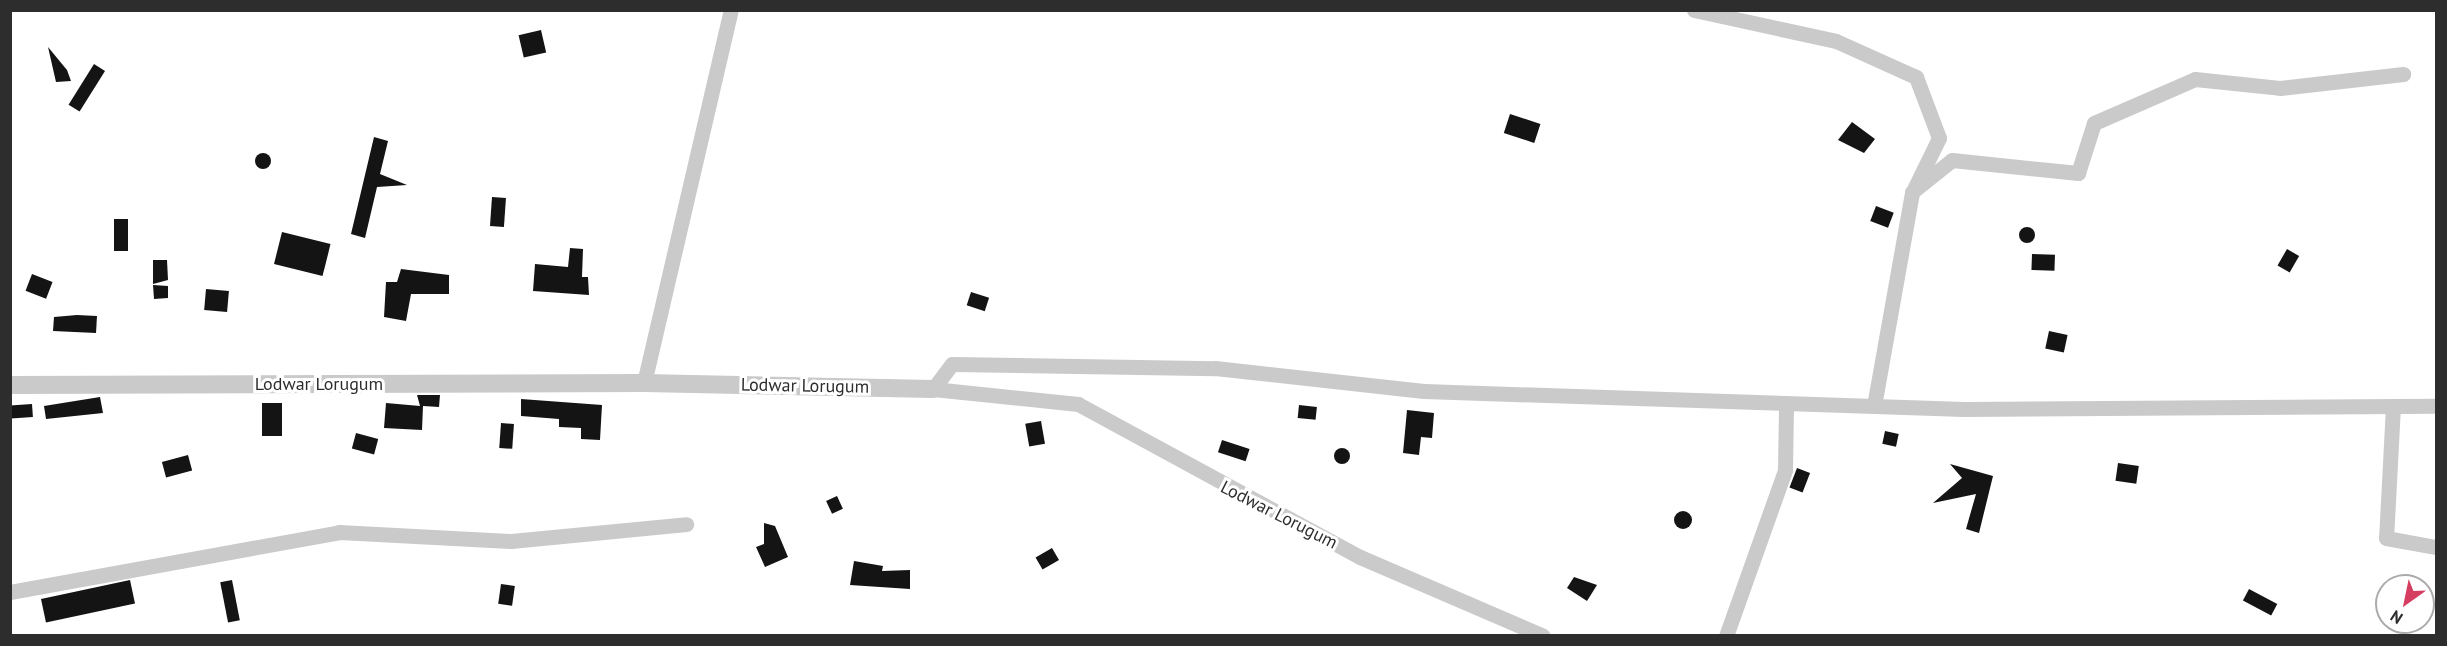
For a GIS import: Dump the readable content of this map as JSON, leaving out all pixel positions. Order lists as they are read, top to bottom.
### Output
{
  "streets": {
    "street": ["Lodwar Lorugum"]
  },
  "north": "bottom left"
}
